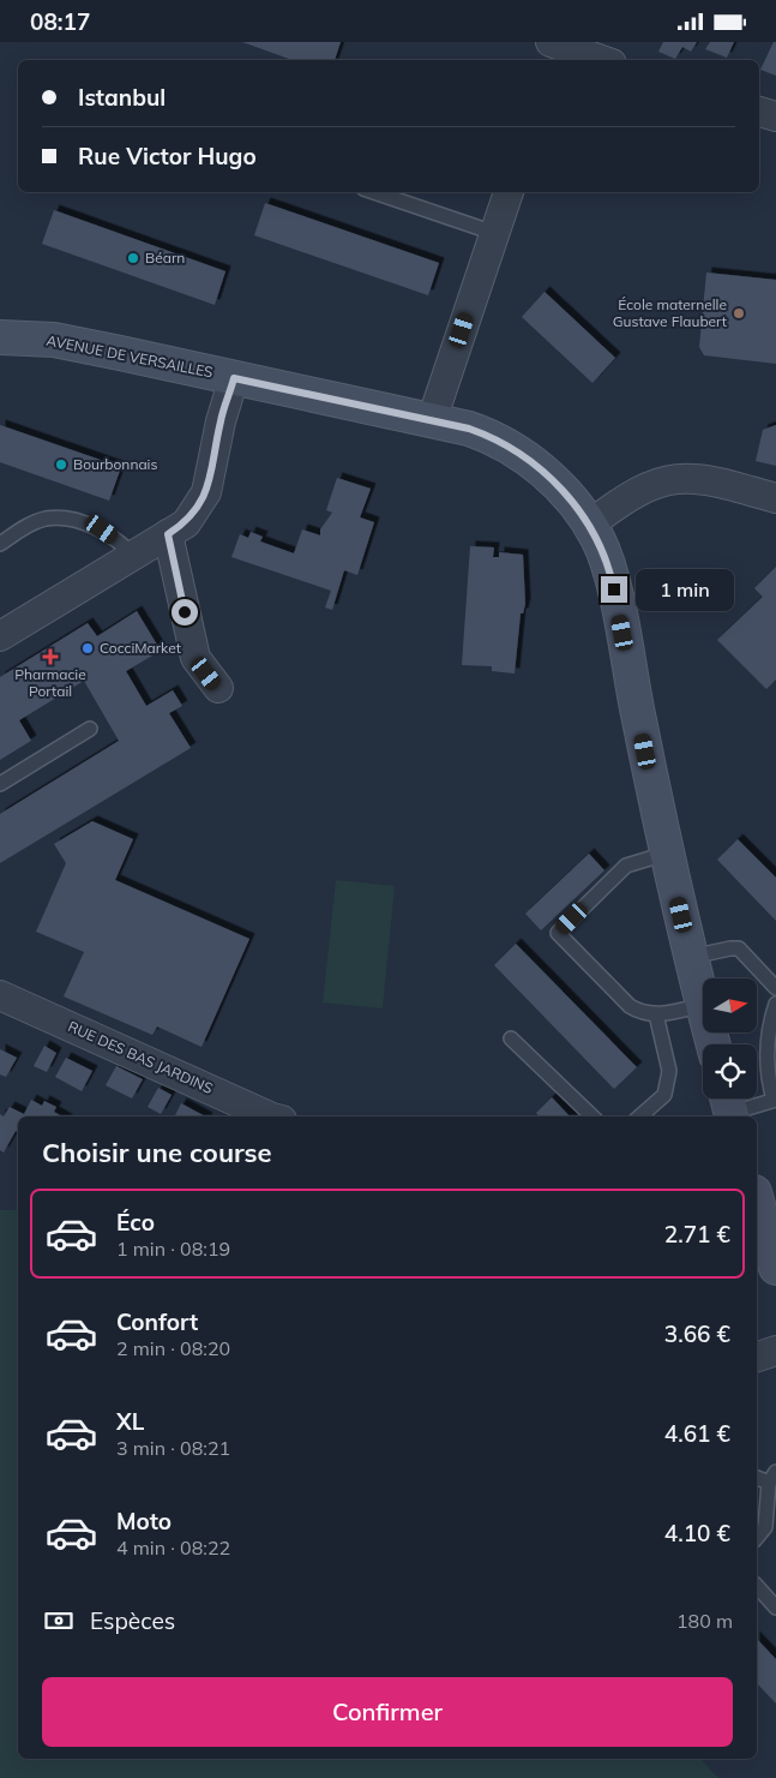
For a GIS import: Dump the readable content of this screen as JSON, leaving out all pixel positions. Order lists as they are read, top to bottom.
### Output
{
  "streets": {
    "street": ["AVENUE DE VERSAILLES", "RUE DES BAS JARDINS"]
  },
  "places": {
    "other": [
      "Béarn",
      "École maternelle Gustave Flaubert",
      "Bourbonnais",
      "CocciMarket"
    ],
    "health": ["Pharmacie Portail"]
  },
  "north": "right",
  "page": {
    "status": "08:17",
    "banner": ["Istanbul", "Rue Victor Hugo"],
    "bubble": "1 min",
    "heading": "Choisir une course",
    "list": [
      {
        "name": "Éco",
        "note": "1 min · 08:19",
        "value": "2.71 €"
      },
      {
        "name": "Confort",
        "note": "2 min · 08:20",
        "value": "3.66 €"
      },
      {
        "name": "XL",
        "note": "3 min · 08:21",
        "value": "4.61 €"
      },
      {
        "name": "Moto",
        "note": "4 min · 08:22",
        "value": "4.10 €"
      }
    ],
    "pay": ["Espèces", "180 m"],
    "buttons": "Confirmer"
  }
}
